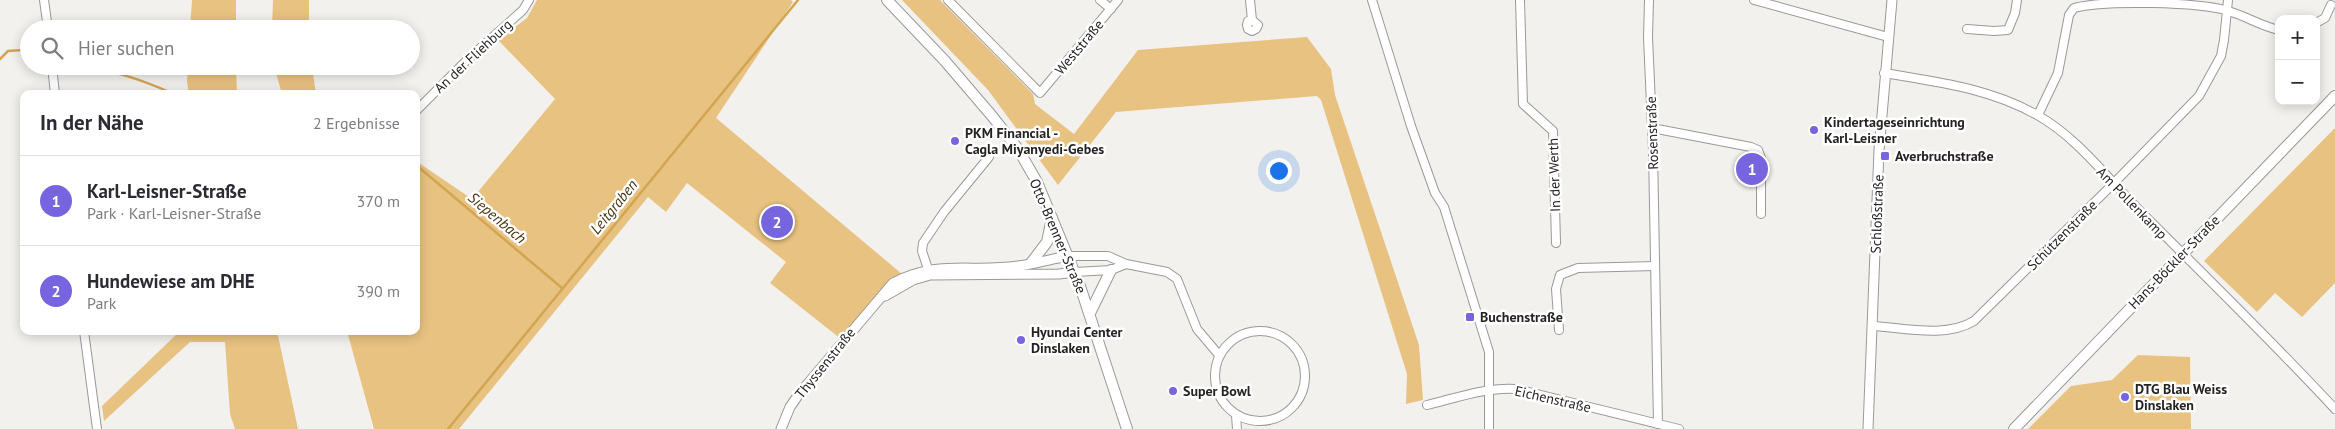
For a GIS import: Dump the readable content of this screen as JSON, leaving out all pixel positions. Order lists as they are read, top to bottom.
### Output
{
  "streets": {
    "main road": ["Otto-Brenner-Straße", "Hans-Böckler-Straße"],
    "street": [
      "Weststraße",
      "An der Fliehburg",
      "Rosenstraße",
      "In der Werth",
      "Am Pollenkamp",
      "Schloßstraße",
      "Schützenstraße",
      "Thyssenstraße",
      "Eichenstraße"
    ]
  },
  "crossings": [
    ["Rosenstraße", "Eichenstraße"],
    ["Am Pollenkamp", "Schloßstraße"],
    ["Am Pollenkamp", "Schützenstraße"],
    ["Am Pollenkamp", "Hans-Böckler-Straße"],
    ["Schloßstraße", "Schützenstraße"],
    ["Otto-Brenner-Straße", "Thyssenstraße"]
  ],
  "water": ["Leitgraben", "Siepenbach"],
  "places": {
    "other": [
      "Kindertageseinrichtung Karl-Leisner",
      "PKM Financial - Cagla Miyanyedi-Gebes",
      "Hyundai Center Dinslaken",
      "Super Bowl",
      "DTG Blau Weiss Dinslaken"
    ],
    "transit": ["Averbruchstraße", "Buchenstraße"]
  },
  "page": {
    "map_buttons": ["+", "−"],
    "search": "Hier suchen",
    "heading": ["In der Nähe", "2 Ergebnisse"],
    "pins": ["1", "2"],
    "list": [
      {
        "mark": "1",
        "name": "Karl-Leisner-Straße",
        "note": "Park · Karl-Leisner-Straße",
        "value": "370 m"
      },
      {
        "mark": "2",
        "name": "Hundewiese am DHE",
        "note": "Park",
        "value": "390 m"
      }
    ]
  }
}
